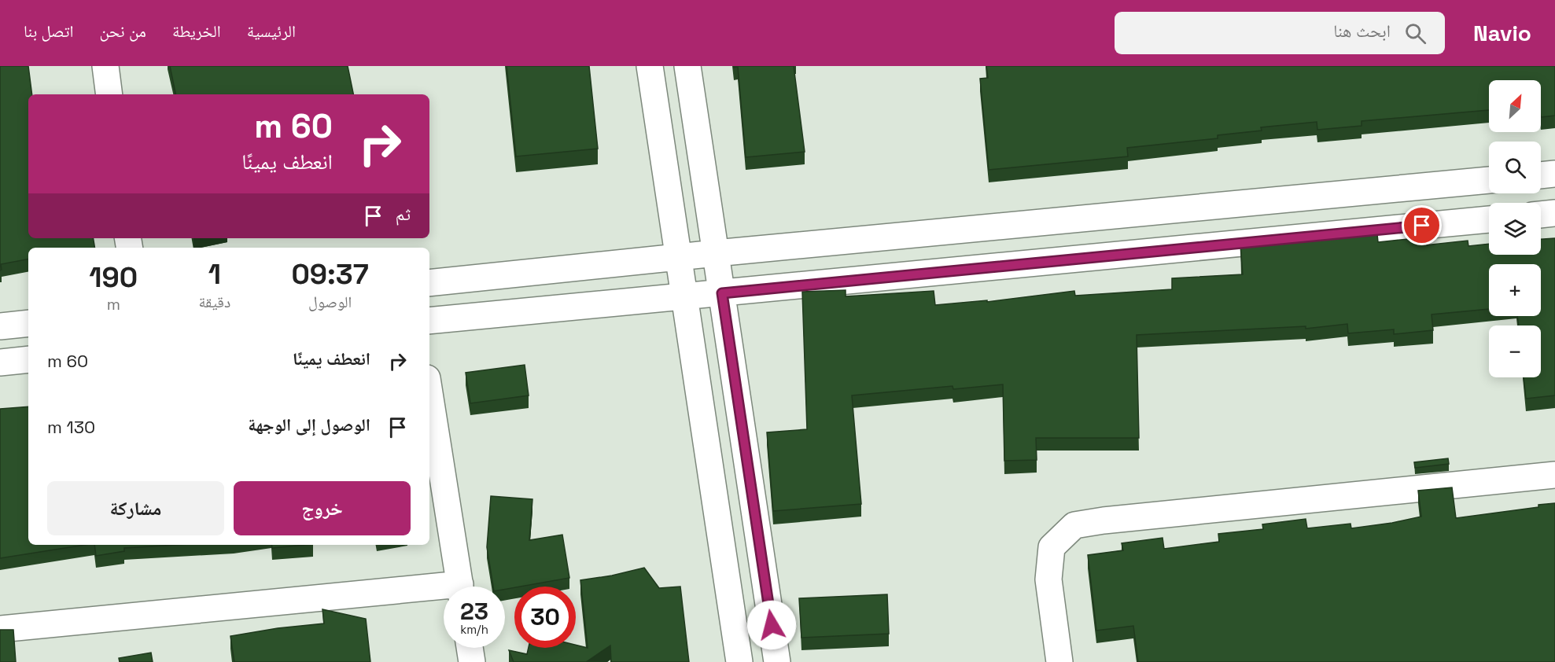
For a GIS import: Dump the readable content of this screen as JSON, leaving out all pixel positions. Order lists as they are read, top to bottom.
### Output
{
  "north": "top right",
  "page": {
    "header": "Navio",
    "search": "ابحث هنا",
    "nav": [
      "الرئيسية",
      "الخريطة",
      "من نحن",
      "اتصل بنا"
    ],
    "map_buttons": ["+", "−"],
    "turn": ["60 m", "انعطف يمينًا"],
    "then": "ثم",
    "eta": [
      "09:37",
      "الوصول",
      "1",
      "دقيقة",
      "190",
      "m"
    ],
    "list": [
      {
        "name": "انعطف يمينًا",
        "value": "60 m"
      },
      {
        "name": "الوصول إلى الوجهة",
        "value": "130 m"
      }
    ],
    "buttons": ["خروج", "مشاركة"],
    "speed": "23 km/h",
    "limit": "30"
  }
}
